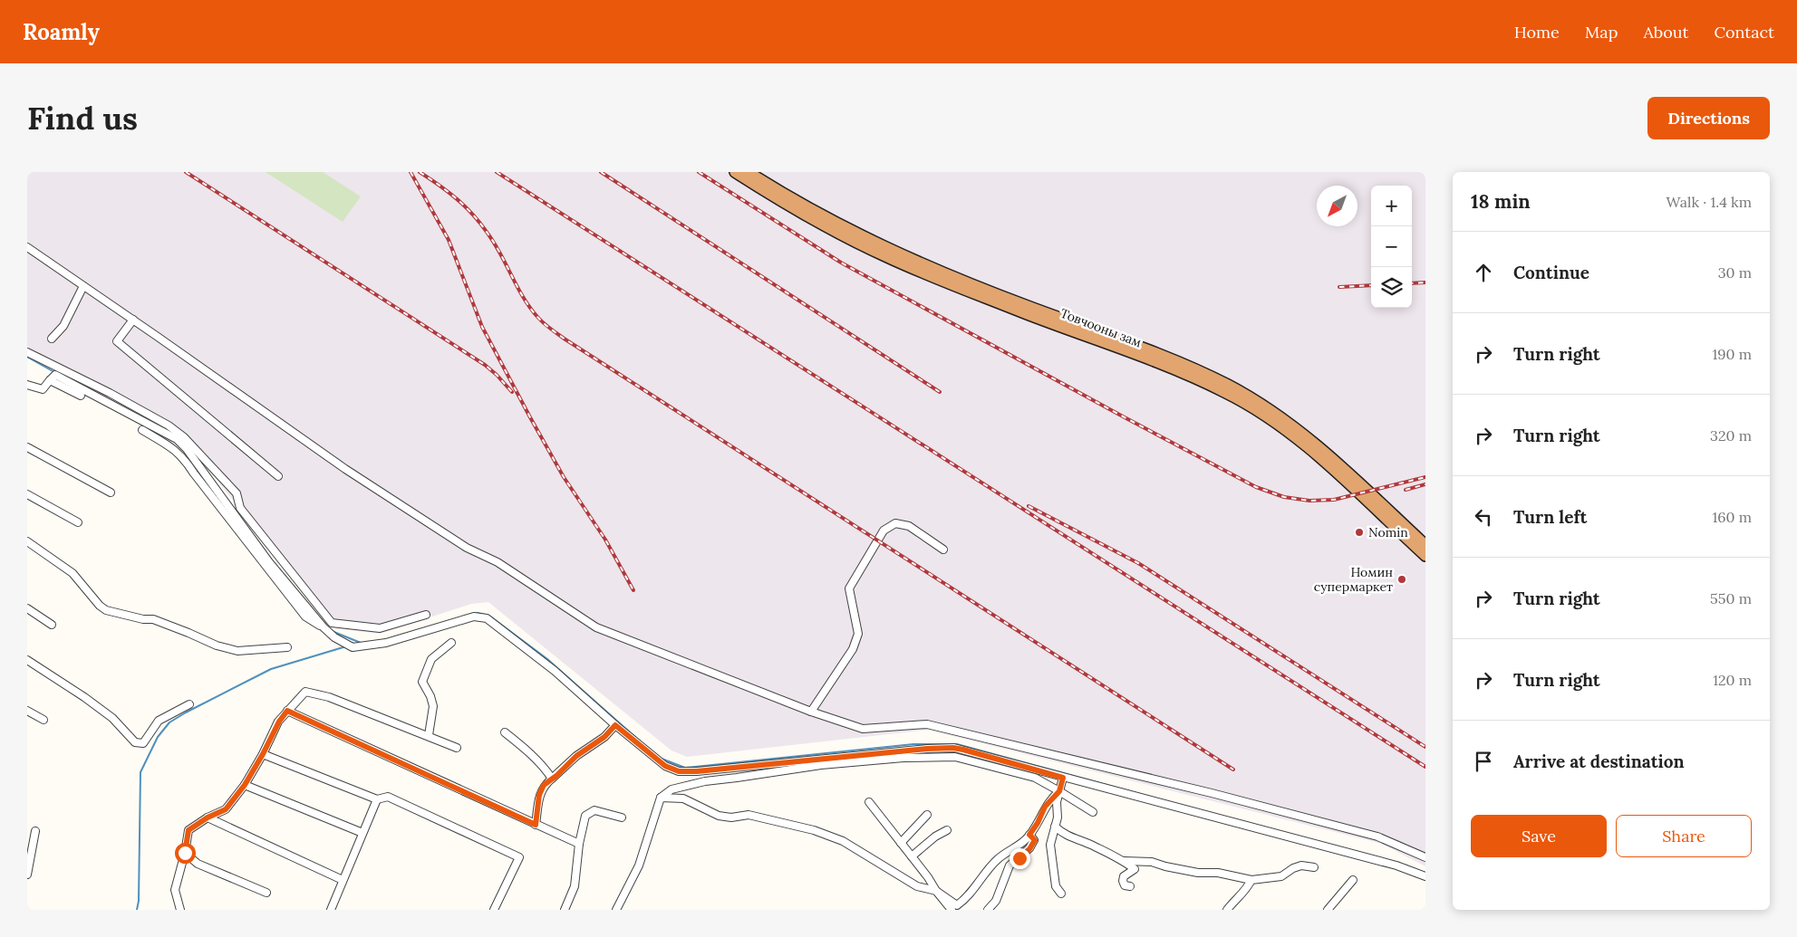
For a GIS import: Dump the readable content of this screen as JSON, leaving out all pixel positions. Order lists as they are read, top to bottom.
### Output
{
  "streets": {
    "highway": ["Товчооны зам"]
  },
  "places": ["Nomin", "Номин супермаркет"],
  "north": "bottom left",
  "page": {
    "header": "Roamly",
    "nav": [
      "Home",
      "Map",
      "About",
      "Contact"
    ],
    "buttons": [
      "Directions",
      ["Save", "Share"]
    ],
    "title": "Find us",
    "heading": ["18 min", "Walk · 1.4 km"],
    "map_buttons": ["+", "−"],
    "list": [
      ["Continue", "30 m"],
      ["Turn right", "190 m"],
      ["Turn right", "320 m"],
      ["Turn left", "160 m"],
      ["Turn right", "550 m"],
      ["Turn right", "120 m"],
      "Arrive at destination"
    ]
  }
}
